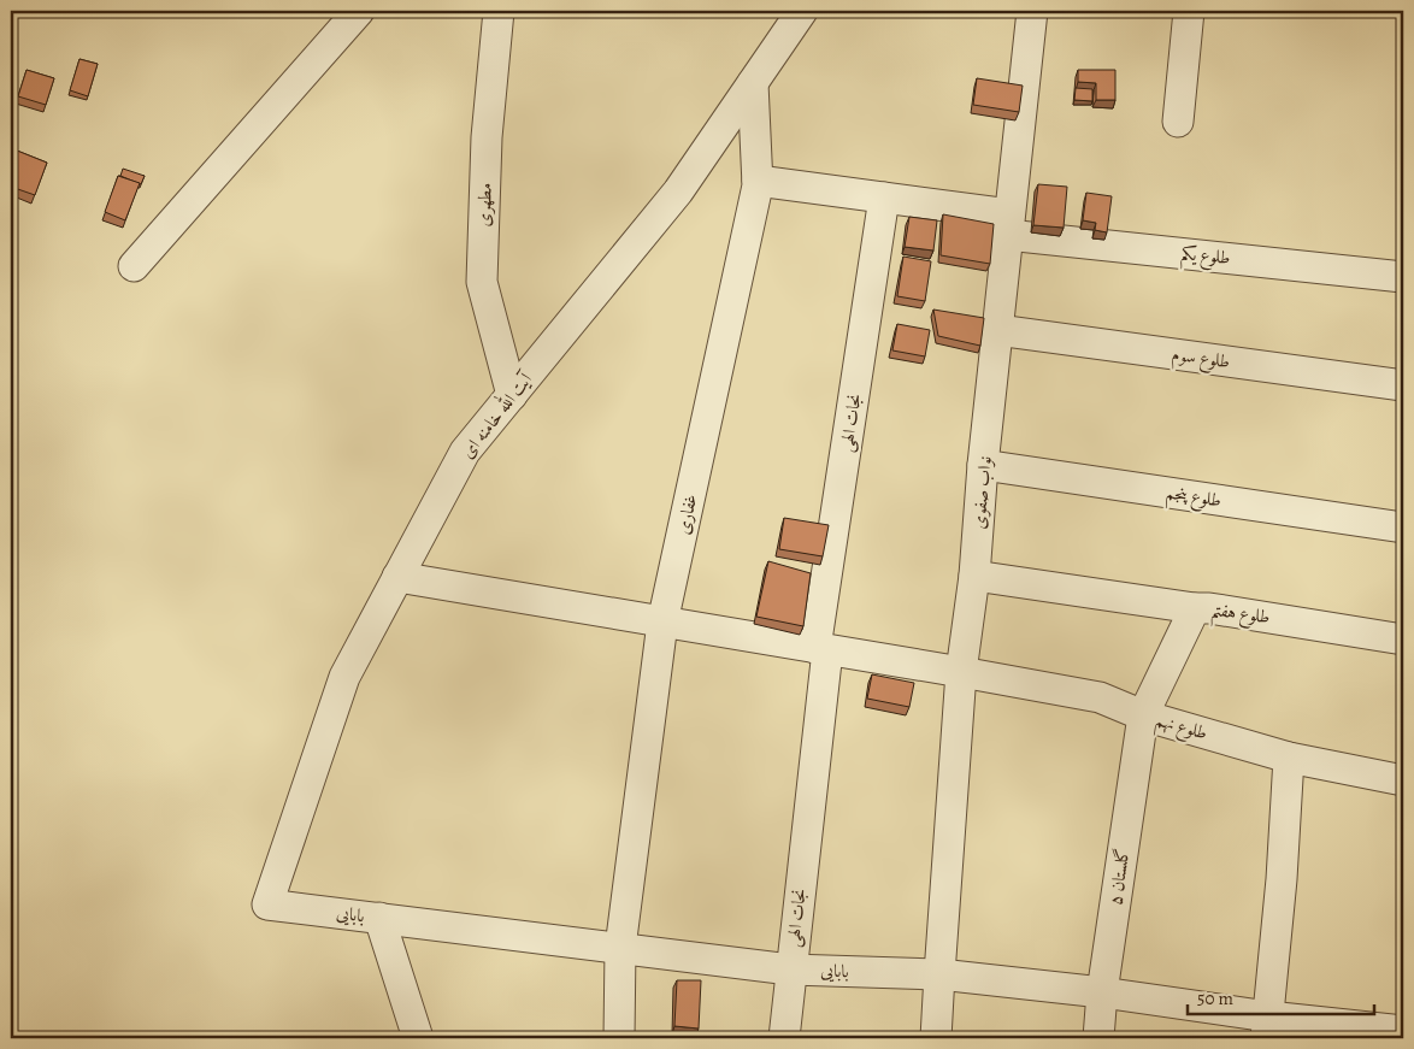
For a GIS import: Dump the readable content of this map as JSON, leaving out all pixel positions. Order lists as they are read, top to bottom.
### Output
{
  "streets": {
    "street": [
      "مطهری",
      "طلوع یکم",
      "طلوع سوم",
      "آیت الله خامنه ای",
      "نجات الهی",
      "نواب صفوی",
      "طلوع پنجم",
      "غفاری",
      "طلوع هفتم",
      "طلوع نهم",
      "گلستان ۵",
      "بابایی"
    ]
  },
  "crossings": [
    ["مطهری", "آیت الله خامنه ای"],
    ["طلوع یکم", "نجات الهی"],
    ["طلوع یکم", "نواب صفوی"],
    ["طلوع یکم", "غفاری"],
    ["طلوع سوم", "نواب صفوی"],
    ["آیت الله خامنه ای", "غفاری"],
    ["آیت الله خامنه ای", "طلوع نهم"],
    ["آیت الله خامنه ای", "بابایی"],
    ["نجات الهی", "طلوع نهم"],
    ["نجات الهی", "بابایی"],
    ["نواب صفوی", "طلوع پنجم"],
    ["نواب صفوی", "طلوع نهم"],
    ["نواب صفوی", "بابایی"],
    ["غفاری", "طلوع نهم"],
    ["غفاری", "بابایی"],
    ["طلوع هفتم", "طلوع نهم"],
    ["طلوع هفتم", "گلستان ۵"],
    ["طلوع نهم", "گلستان ۵"],
    ["گلستان ۵", "بابایی"]
  ],
  "scale_bar": "50 m"
}
